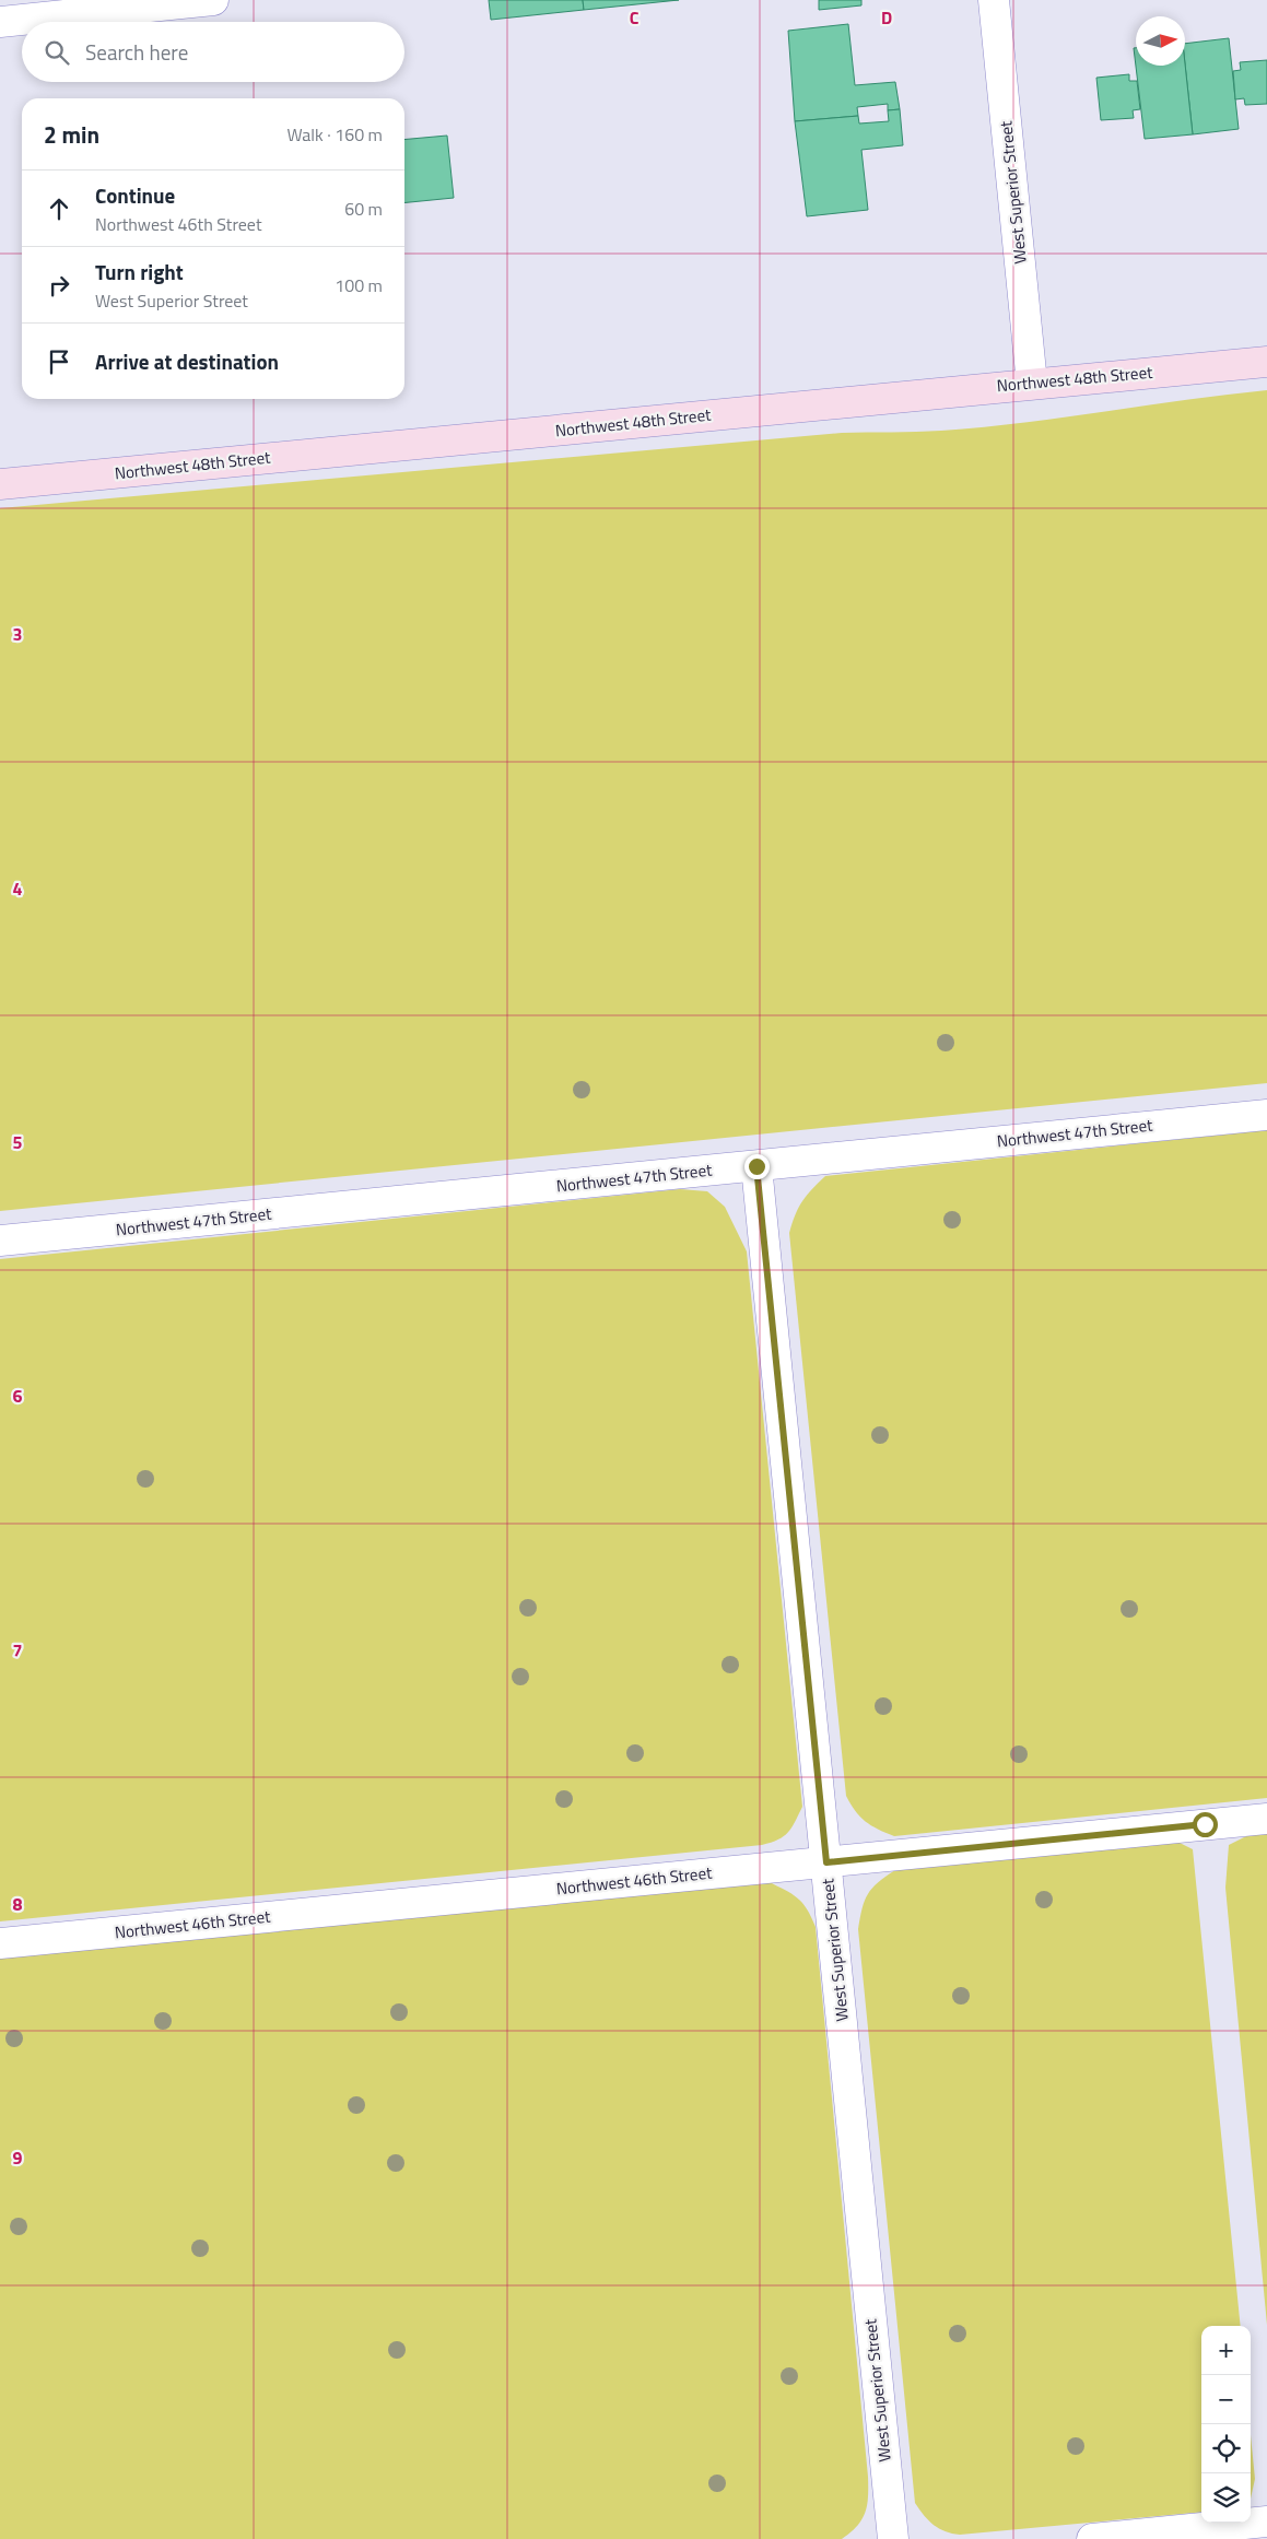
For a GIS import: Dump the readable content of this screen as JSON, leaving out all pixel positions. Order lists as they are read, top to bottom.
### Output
{
  "streets": {
    "main road": ["Northwest 48th Street"],
    "street": ["West Superior Street", "Northwest 47th Street", "Northwest 46th Street"]
  },
  "crossings": [
    ["West Superior Street", "Northwest 48th Street"],
    ["West Superior Street", "Northwest 47th Street"],
    ["West Superior Street", "Northwest 46th Street"]
  ],
  "north": "right",
  "page": {
    "search": "Search here",
    "heading": ["2 min", "Walk · 160 m"],
    "list": [
      ["Continue", "Northwest 46th Street", "60 m"],
      ["Turn right", "West Superior Street", "100 m"],
      "Arrive at destination"
    ],
    "map_buttons": ["+", "−"]
  },
  "grid": {
    "columns": ["C", "D"],
    "rows": [
      "3",
      "4",
      "5",
      "6",
      "7",
      "8",
      "9"
    ]
  }
}
